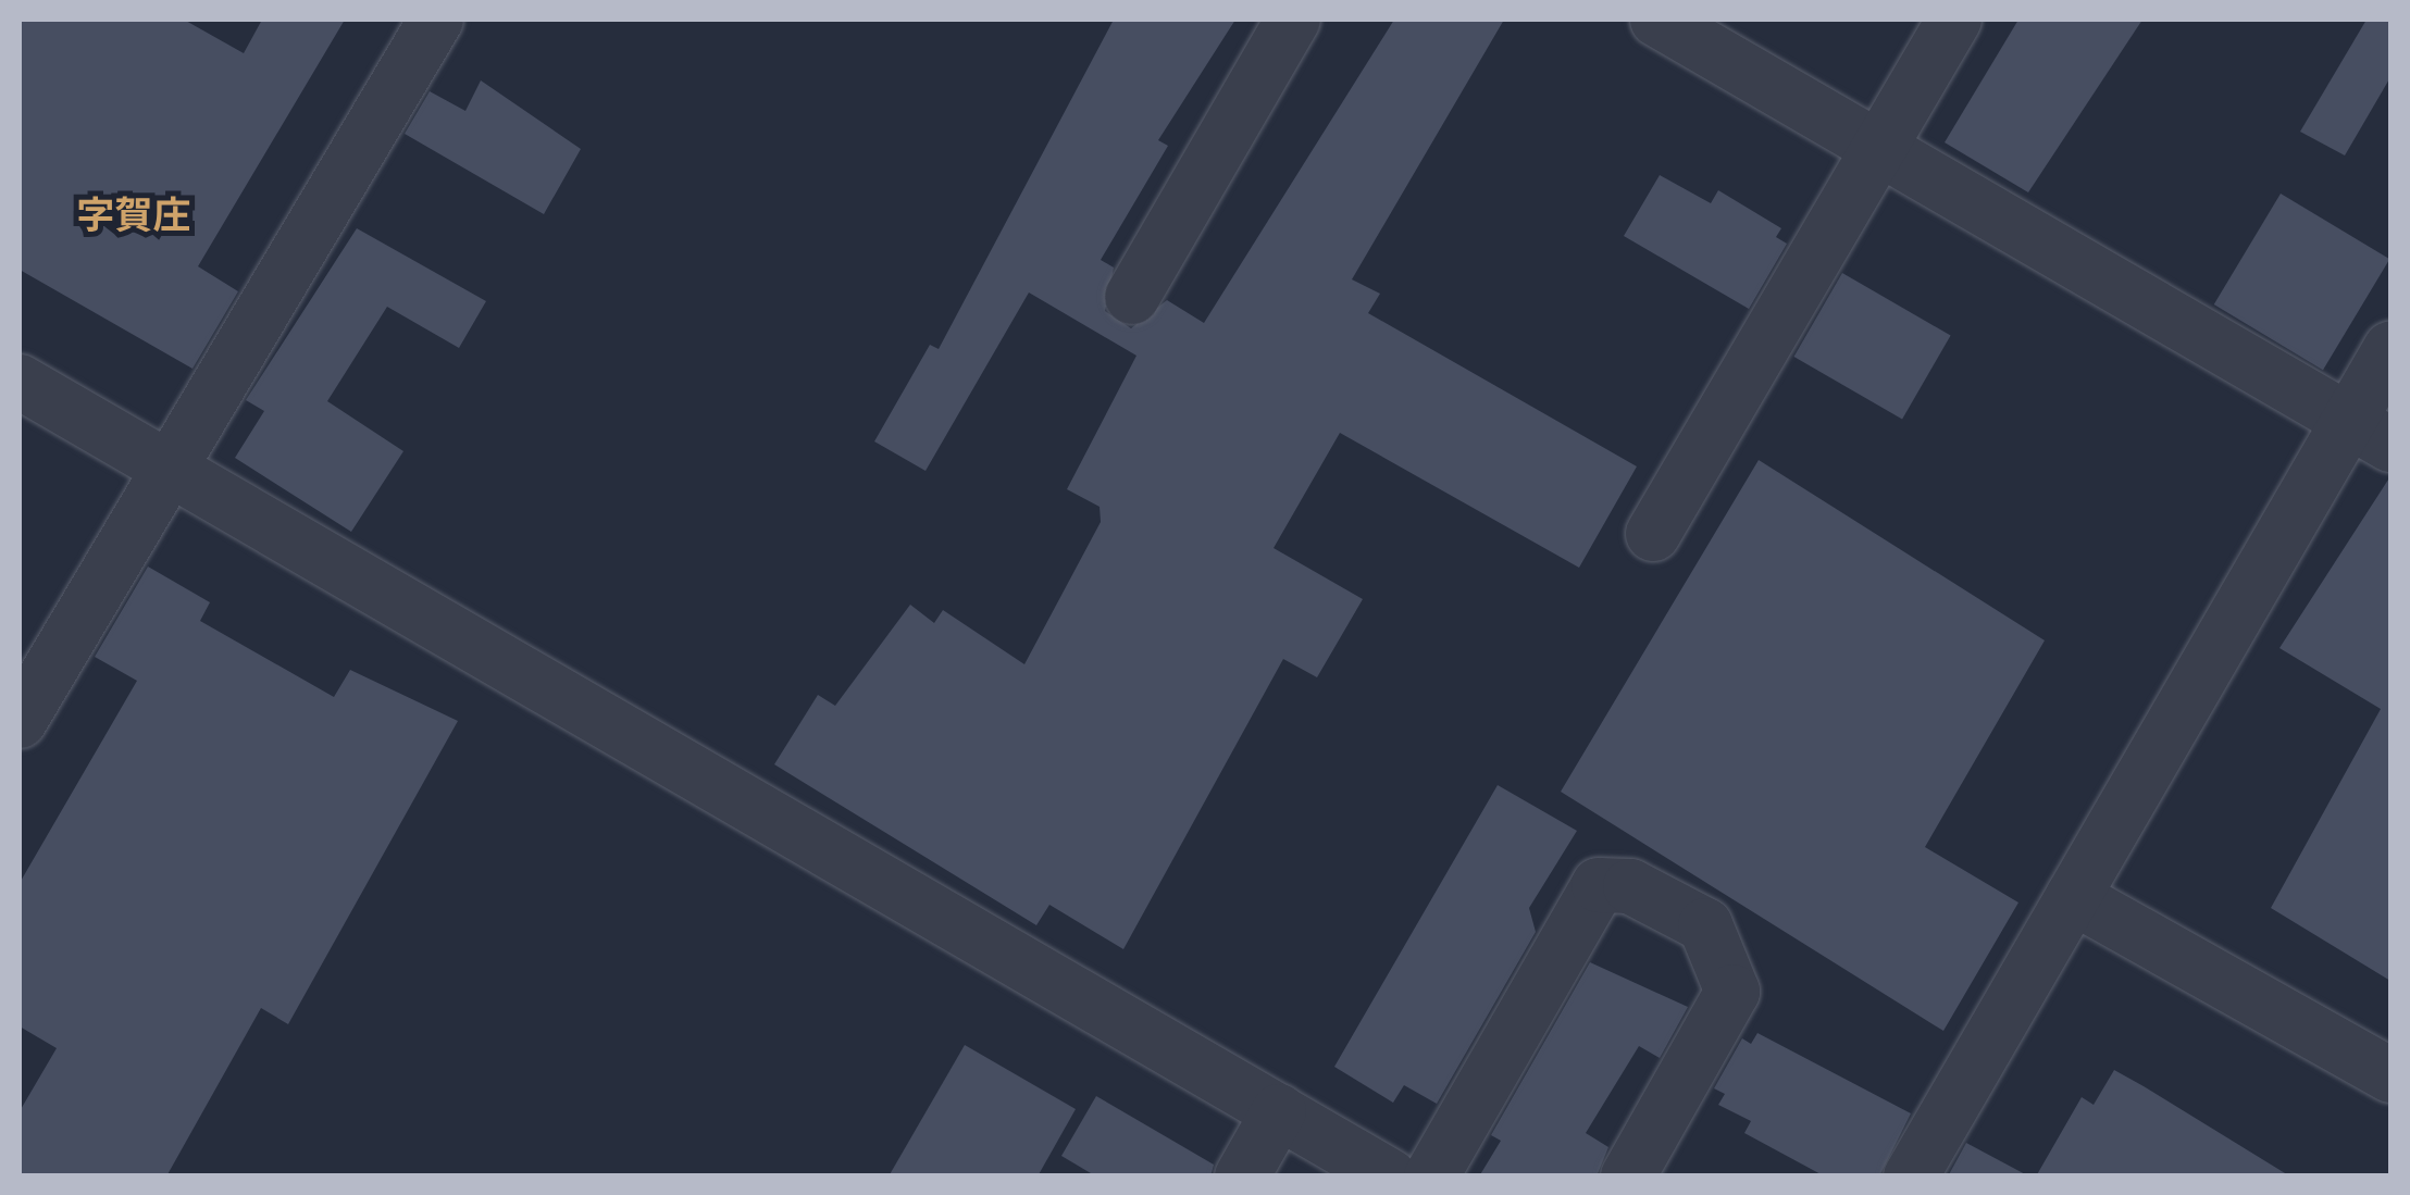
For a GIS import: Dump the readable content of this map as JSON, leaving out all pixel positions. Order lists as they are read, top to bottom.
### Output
{
  "districts": ["字賀庄"]
}
